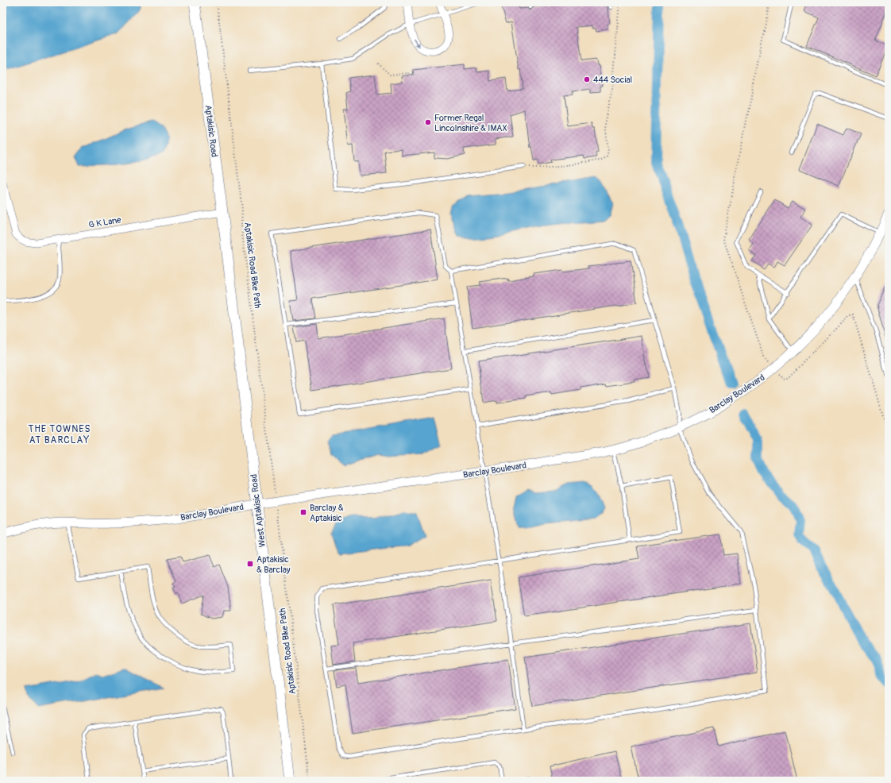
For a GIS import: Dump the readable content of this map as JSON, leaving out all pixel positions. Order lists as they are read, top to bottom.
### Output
{
  "streets": {
    "main road": ["Aptakisic Road", "West Aptakisic Road"],
    "street": ["G K Lane", "Barclay Boulevard"],
    "path": ["Aptakisic Road Bike Path"]
  },
  "crossings": [
    ["Aptakisic Road", "G K Lane"],
    ["Aptakisic Road", "West Aptakisic Road"],
    ["Barclay Boulevard", "West Aptakisic Road"]
  ],
  "districts": ["THE TOWNES AT BARCLAY"],
  "places": {
    "other": ["444 Social", "Former Regal Lincolnshire & IMAX"],
    "transit": ["Barclay & Aptakisic", "Aptakisic & Barclay"]
  }
}
